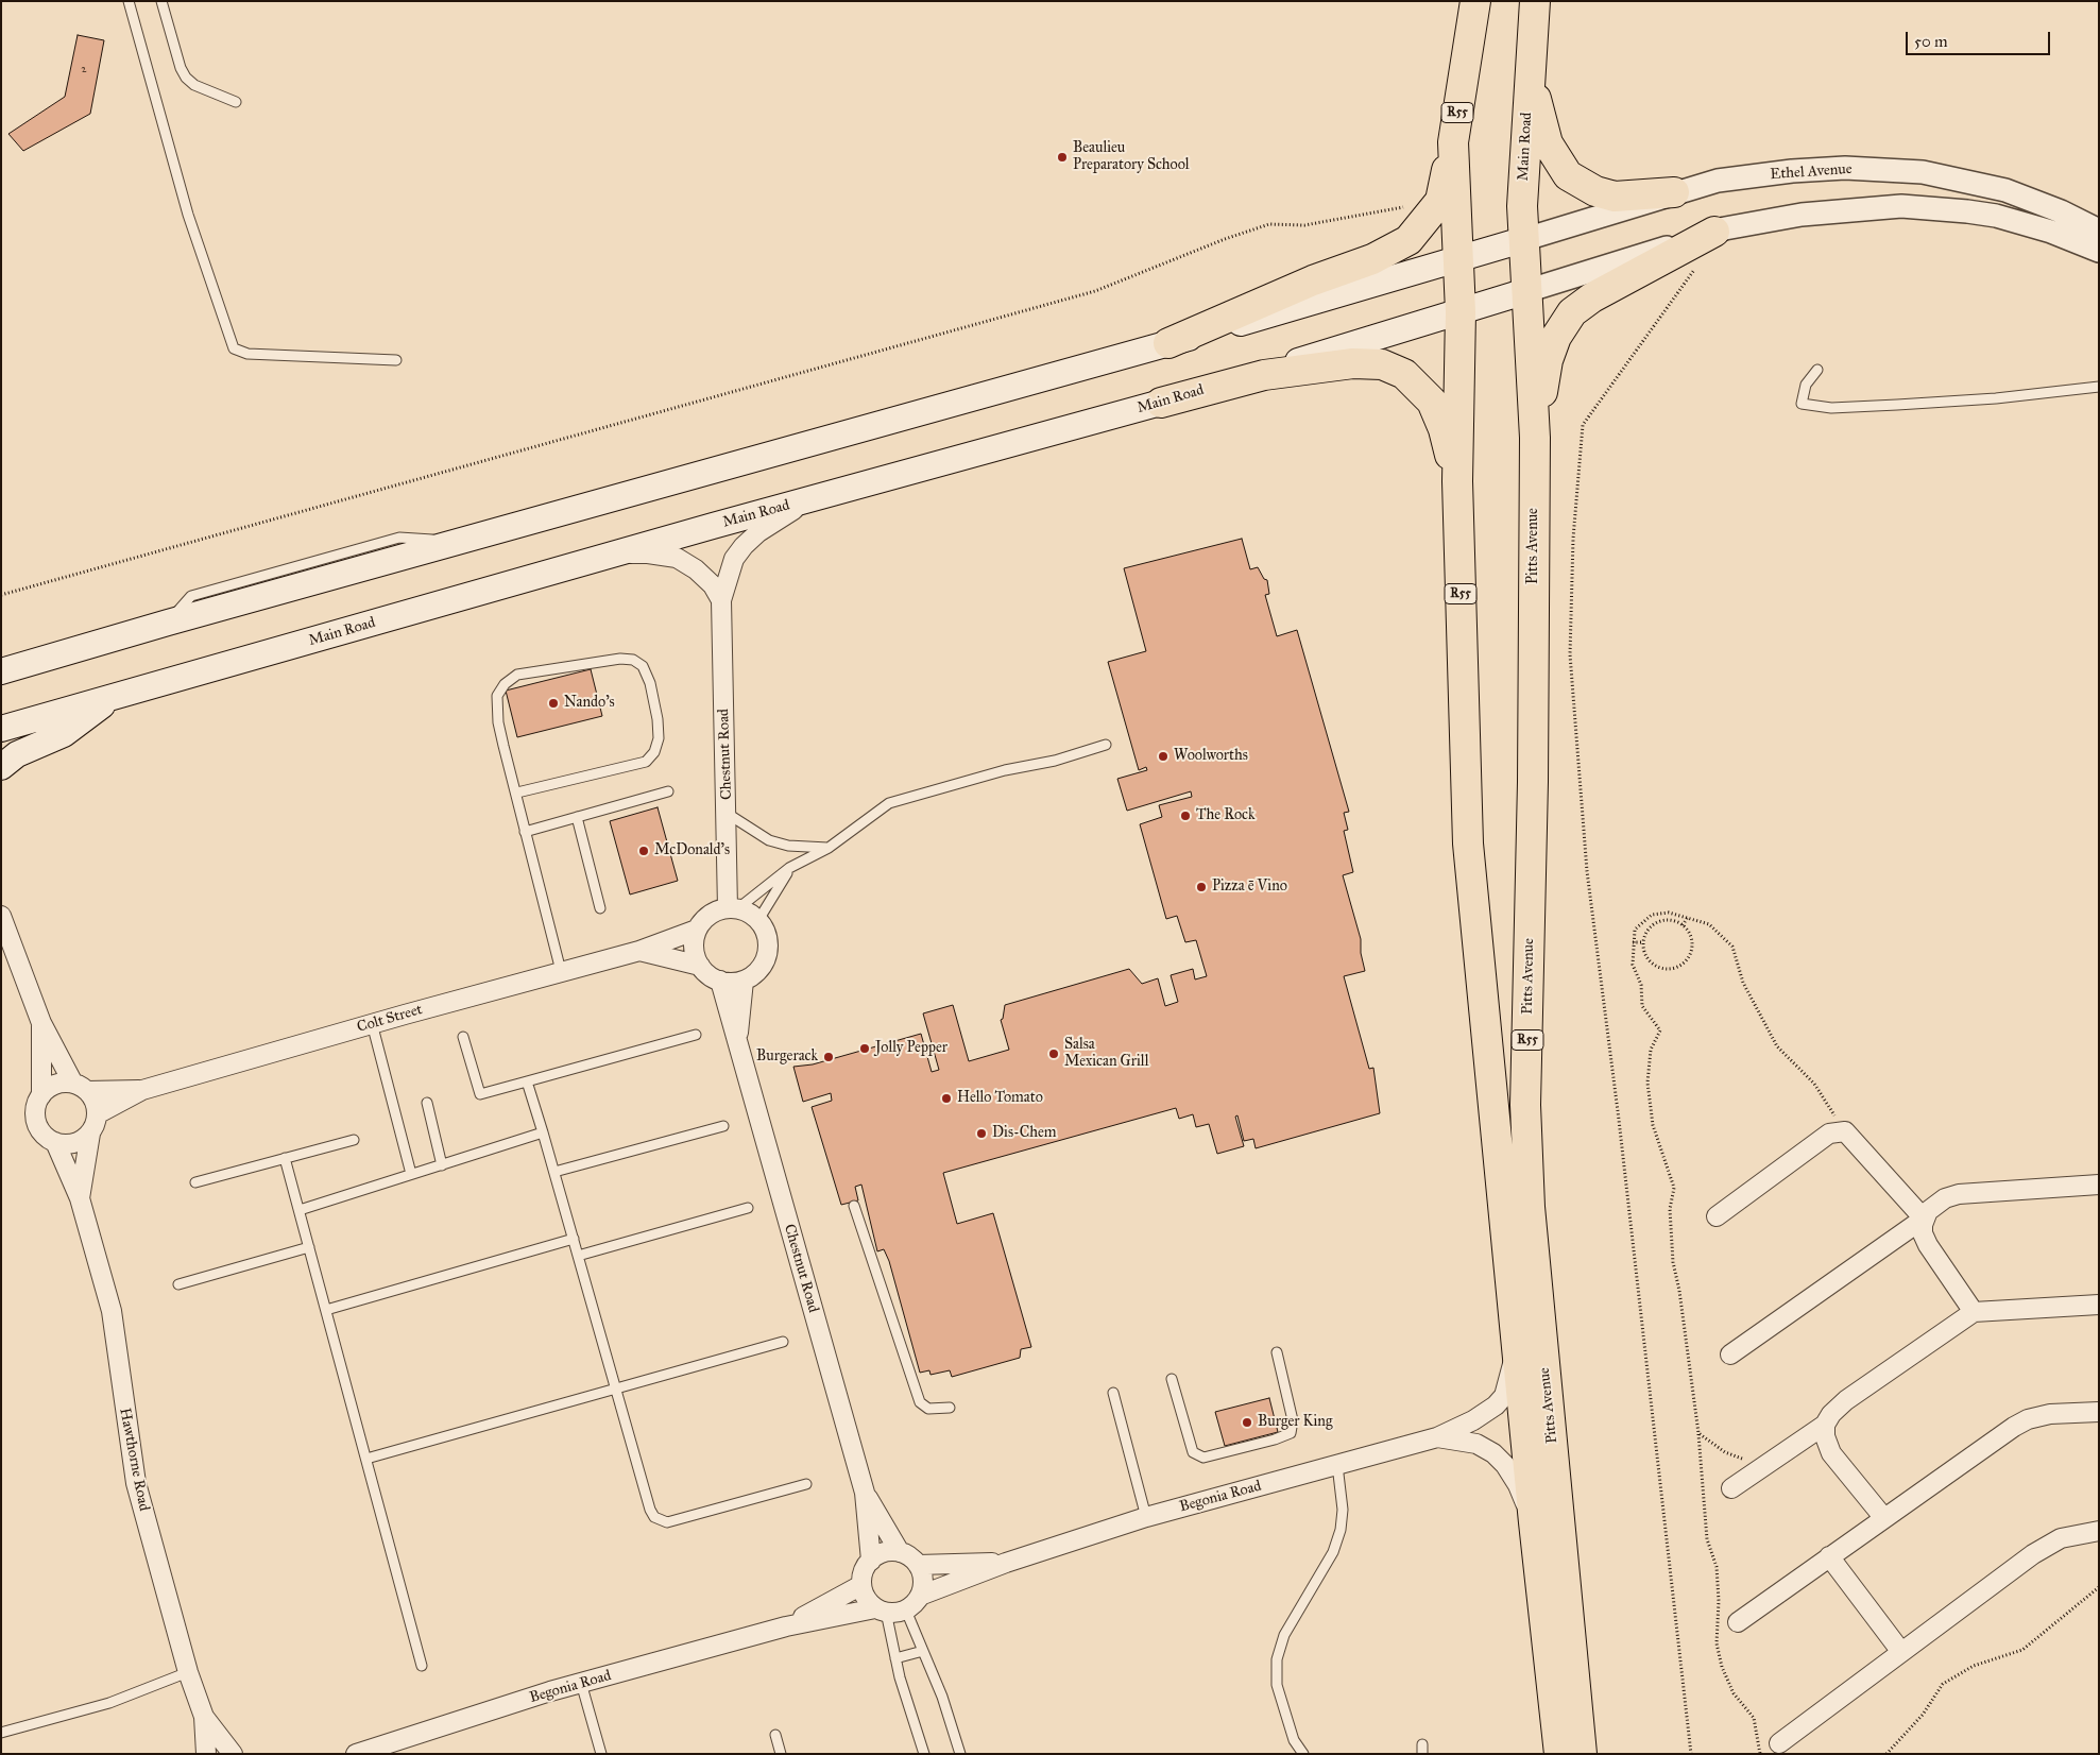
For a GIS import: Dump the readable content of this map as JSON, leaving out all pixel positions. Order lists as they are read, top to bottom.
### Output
{
  "streets": {
    "main road": ["R55", "Main Road", "Pitts Avenue"],
    "street": [
      "Ethel Avenue",
      "Chestnut Road",
      "Colt Street",
      "Hawthorne Road",
      "Begonia Road"
    ]
  },
  "crossings": [
    ["R55", "Main Road"],
    ["R55", "Pitts Avenue"],
    ["Main Road", "Ethel Avenue"],
    ["Main Road", "Pitts Avenue"],
    ["Main Road", "Chestnut Road"],
    ["Chestnut Road", "Colt Street"],
    ["Chestnut Road", "Begonia Road"],
    ["Colt Street", "Hawthorne Road"]
  ],
  "places": [
    "Beaulieu Preparatory School",
    "Nando's",
    "Woolworths",
    "The Rock",
    "McDonald's",
    "Pizza ē Vino",
    "Jolly Pepper",
    "Salsa Mexican Grill",
    "Burgerack",
    "Hello Tomato",
    "Dis-Chem",
    "Burger King"
  ],
  "house_numbers": ["2"],
  "scale_bar": "50 m"
}
